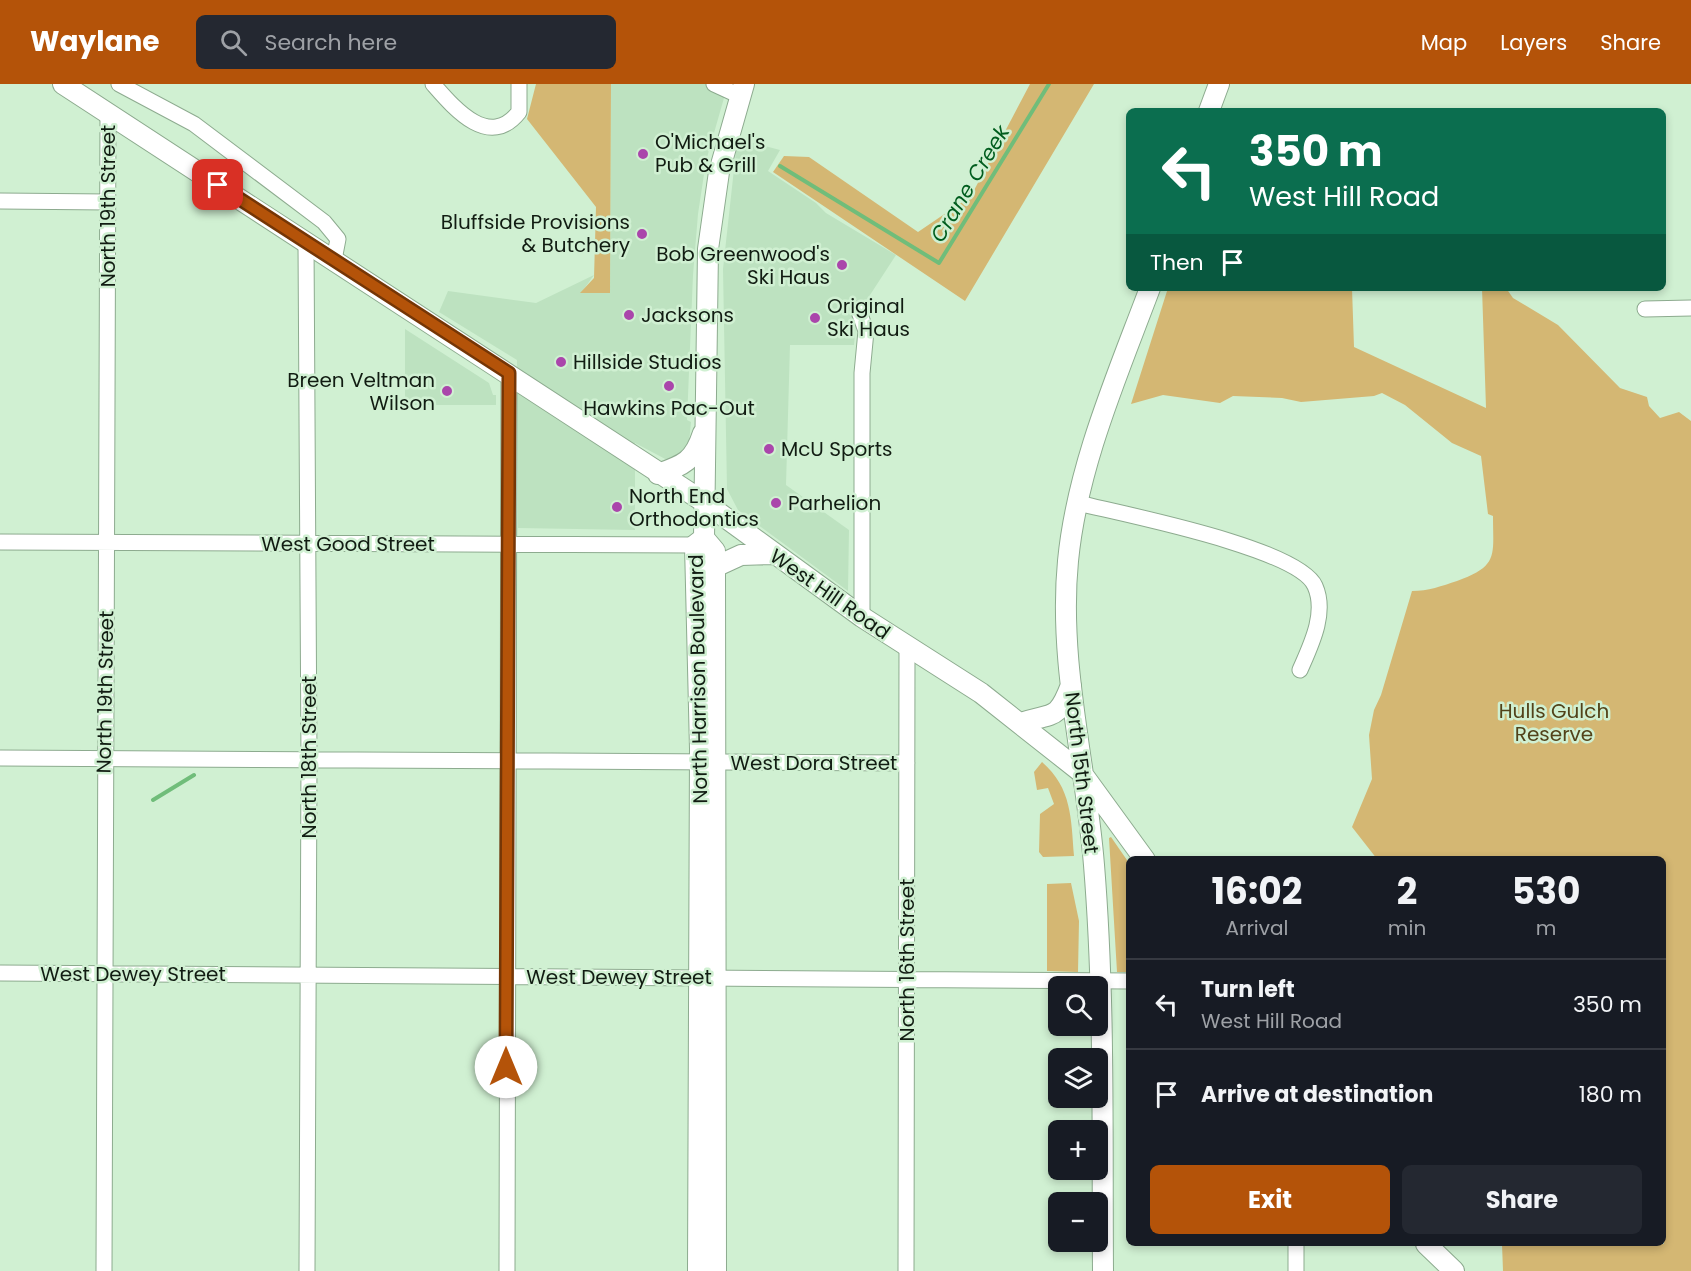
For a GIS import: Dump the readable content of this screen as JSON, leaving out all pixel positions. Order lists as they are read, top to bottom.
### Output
{
  "streets": {
    "street": [
      "North 19th Street",
      "West Good Street",
      "West Hill Road",
      "North Harrison Boulevard",
      "North 18th Street",
      "West Dora Street",
      "North 15th Street",
      "North 16th Street",
      "West Dewey Street"
    ]
  },
  "crossings": [
    ["North 19th Street", "West Good Street"],
    ["North 19th Street", "West Hill Road"],
    ["North 19th Street", "West Dora Street"],
    ["North 19th Street", "West Dewey Street"],
    ["West Good Street", "North Harrison Boulevard"],
    ["West Good Street", "North 18th Street"],
    ["West Hill Road", "North 18th Street"],
    ["West Hill Road", "North 15th Street"],
    ["West Hill Road", "North 16th Street"],
    ["North Harrison Boulevard", "West Dora Street"],
    ["North Harrison Boulevard", "West Dewey Street"],
    ["North 18th Street", "West Dora Street"],
    ["North 18th Street", "West Dewey Street"],
    ["West Dora Street", "North 16th Street"],
    ["North 16th Street", "West Dewey Street"]
  ],
  "water": ["Crane Creek"],
  "parks": ["Hulls Gulch Reserve"],
  "places": [
    "O'Michael's Pub & Grill",
    "Bluffside Provisions & Butchery",
    "Bob Greenwood's Ski Haus",
    "Jacksons",
    "Original Ski Haus",
    "Hillside Studios",
    "Hawkins Pac-Out",
    "Breen Veltman Wilson",
    "McU Sports",
    "Parhelion",
    "North End Orthodontics"
  ],
  "page": {
    "header": "Waylane",
    "search": "Search here",
    "nav": ["Map", "Layers", "Share"],
    "turn": ["350 m", "West Hill Road"],
    "then": "Then",
    "eta": [
      "16:02",
      "Arrival",
      "2",
      "min",
      "530",
      "m"
    ],
    "list": [
      {
        "name": "Turn left",
        "note": "West Hill Road",
        "value": "350 m"
      },
      {
        "name": "Arrive at destination",
        "value": "180 m"
      }
    ],
    "map_buttons": ["+", "−"],
    "buttons": ["Exit", "Share"]
  }
}
